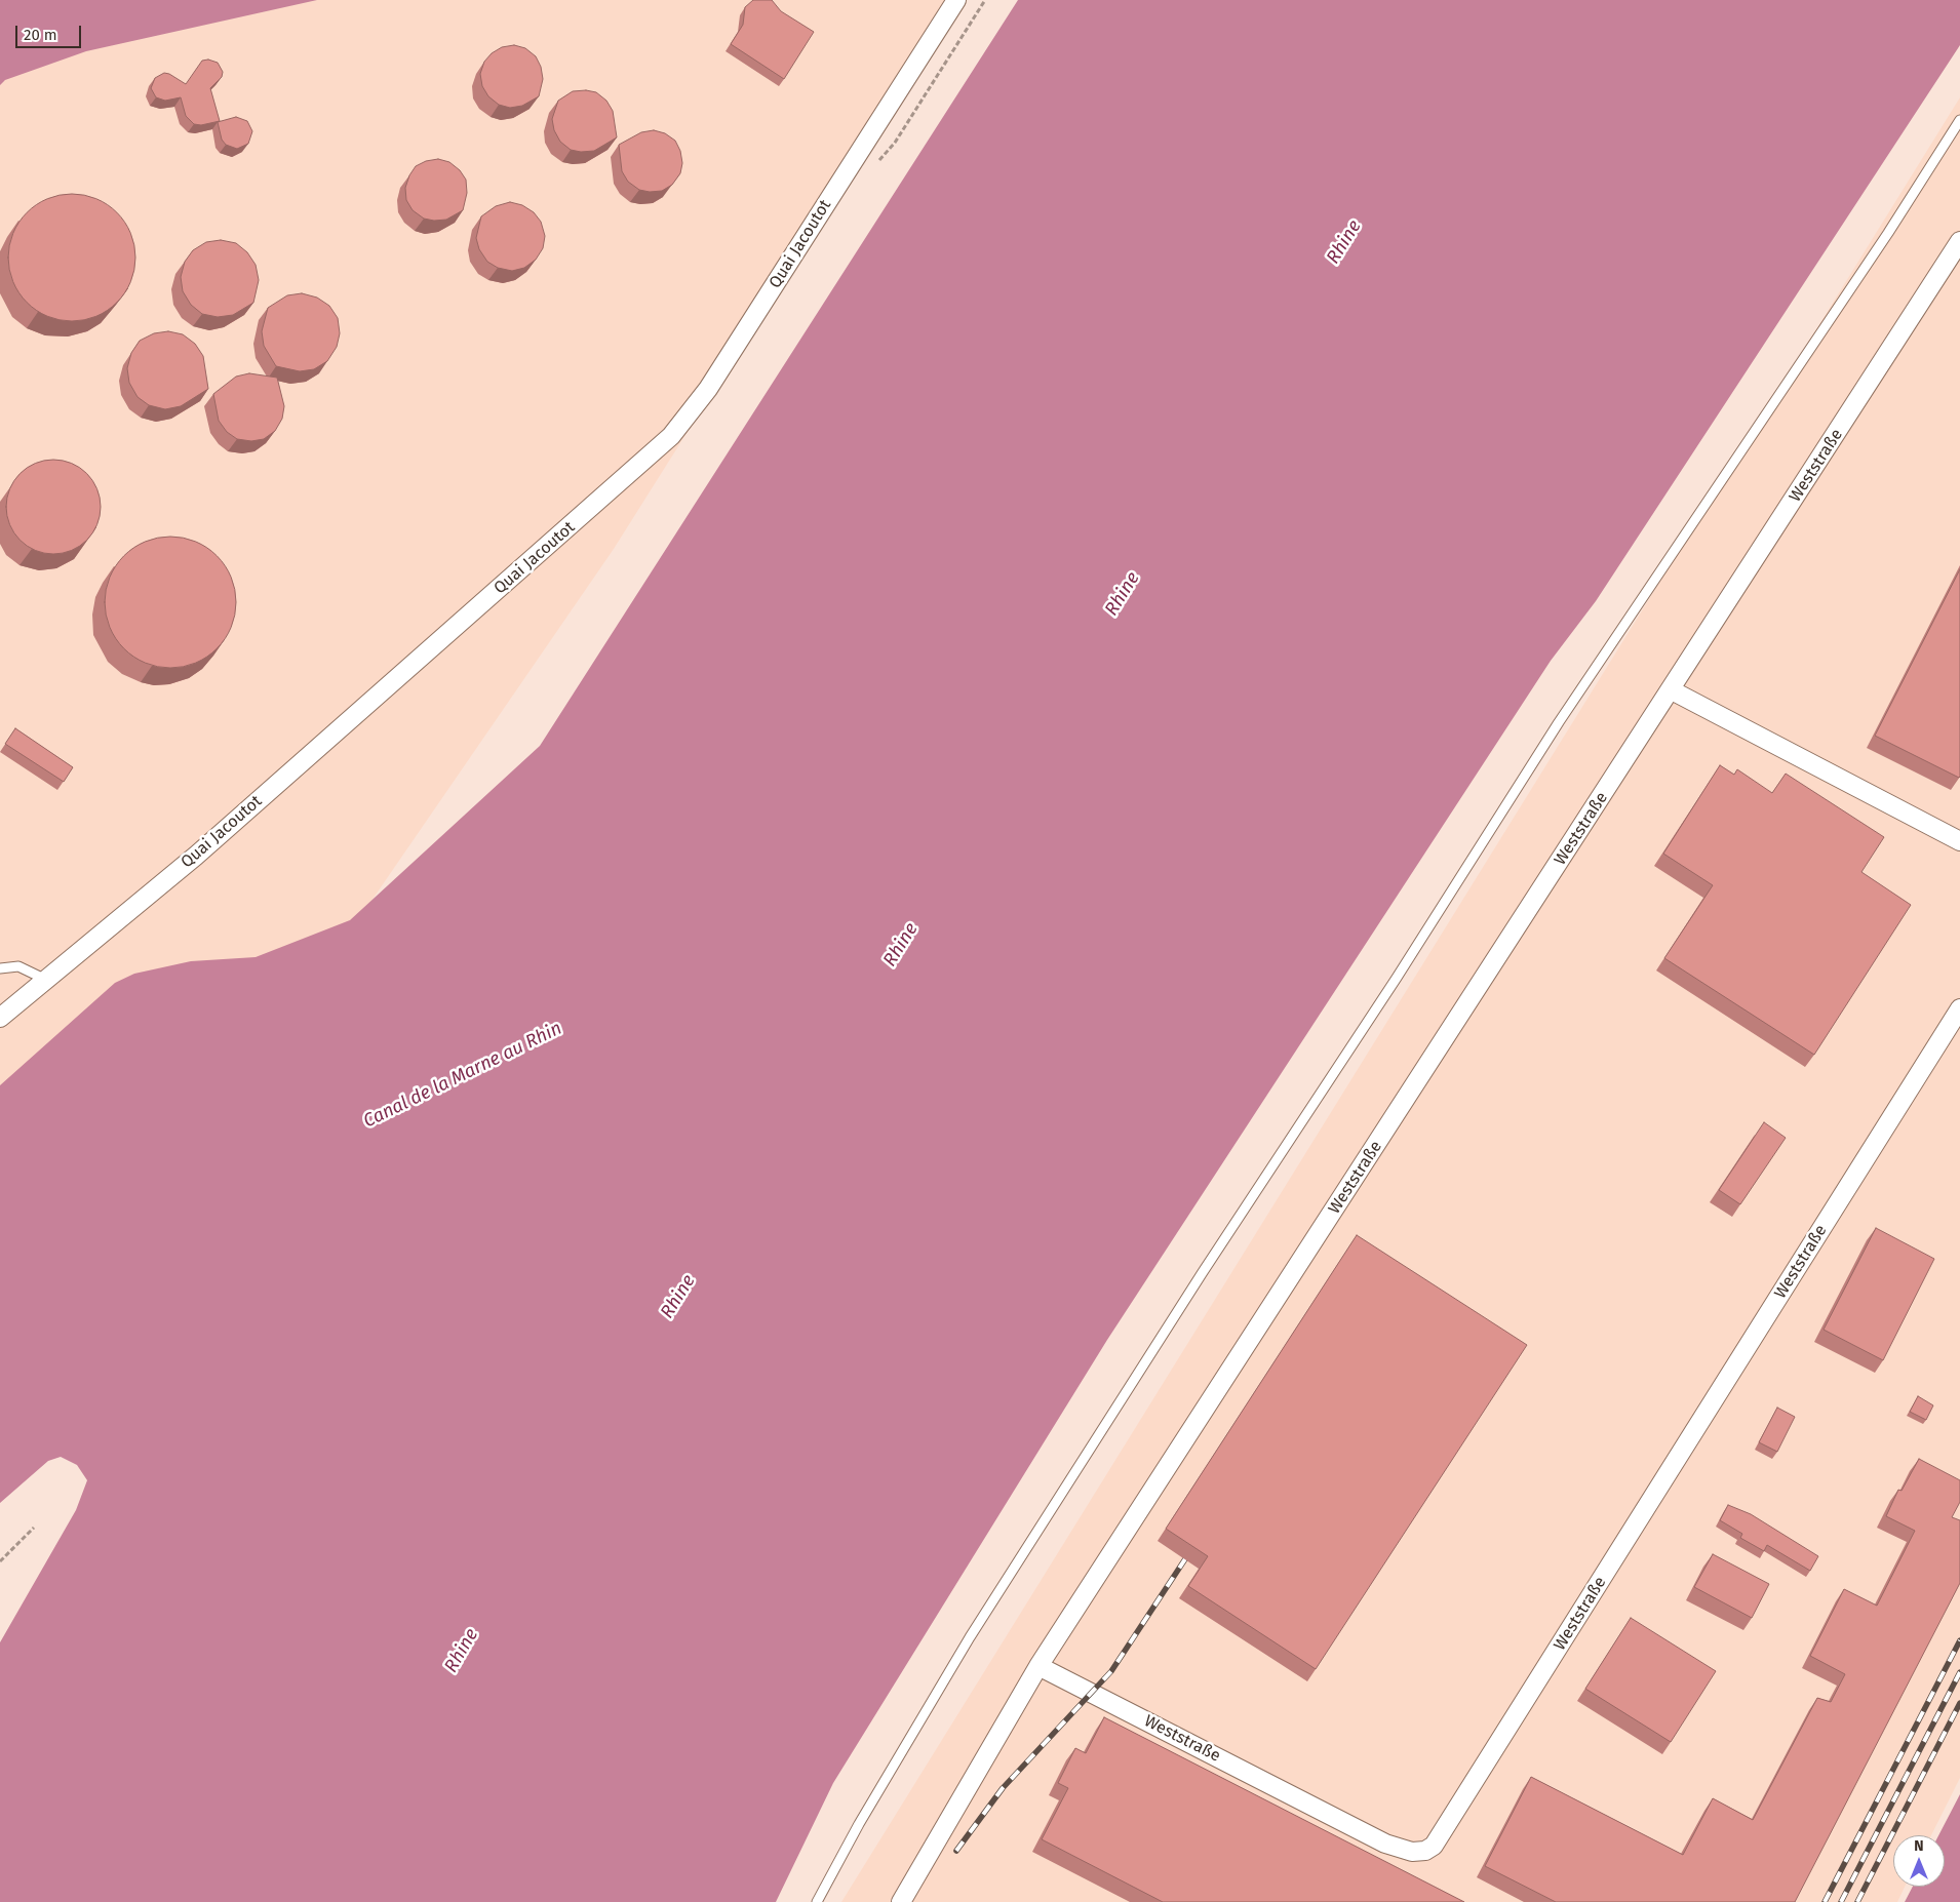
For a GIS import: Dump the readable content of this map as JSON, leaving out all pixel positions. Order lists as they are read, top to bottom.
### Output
{
  "streets": {
    "street": ["Quai Jacoutot", "Weststraße"]
  },
  "water": ["Rhine", "Canal de la Marne au Rhin"],
  "scale_bar": "20 m",
  "north": "top"
}
